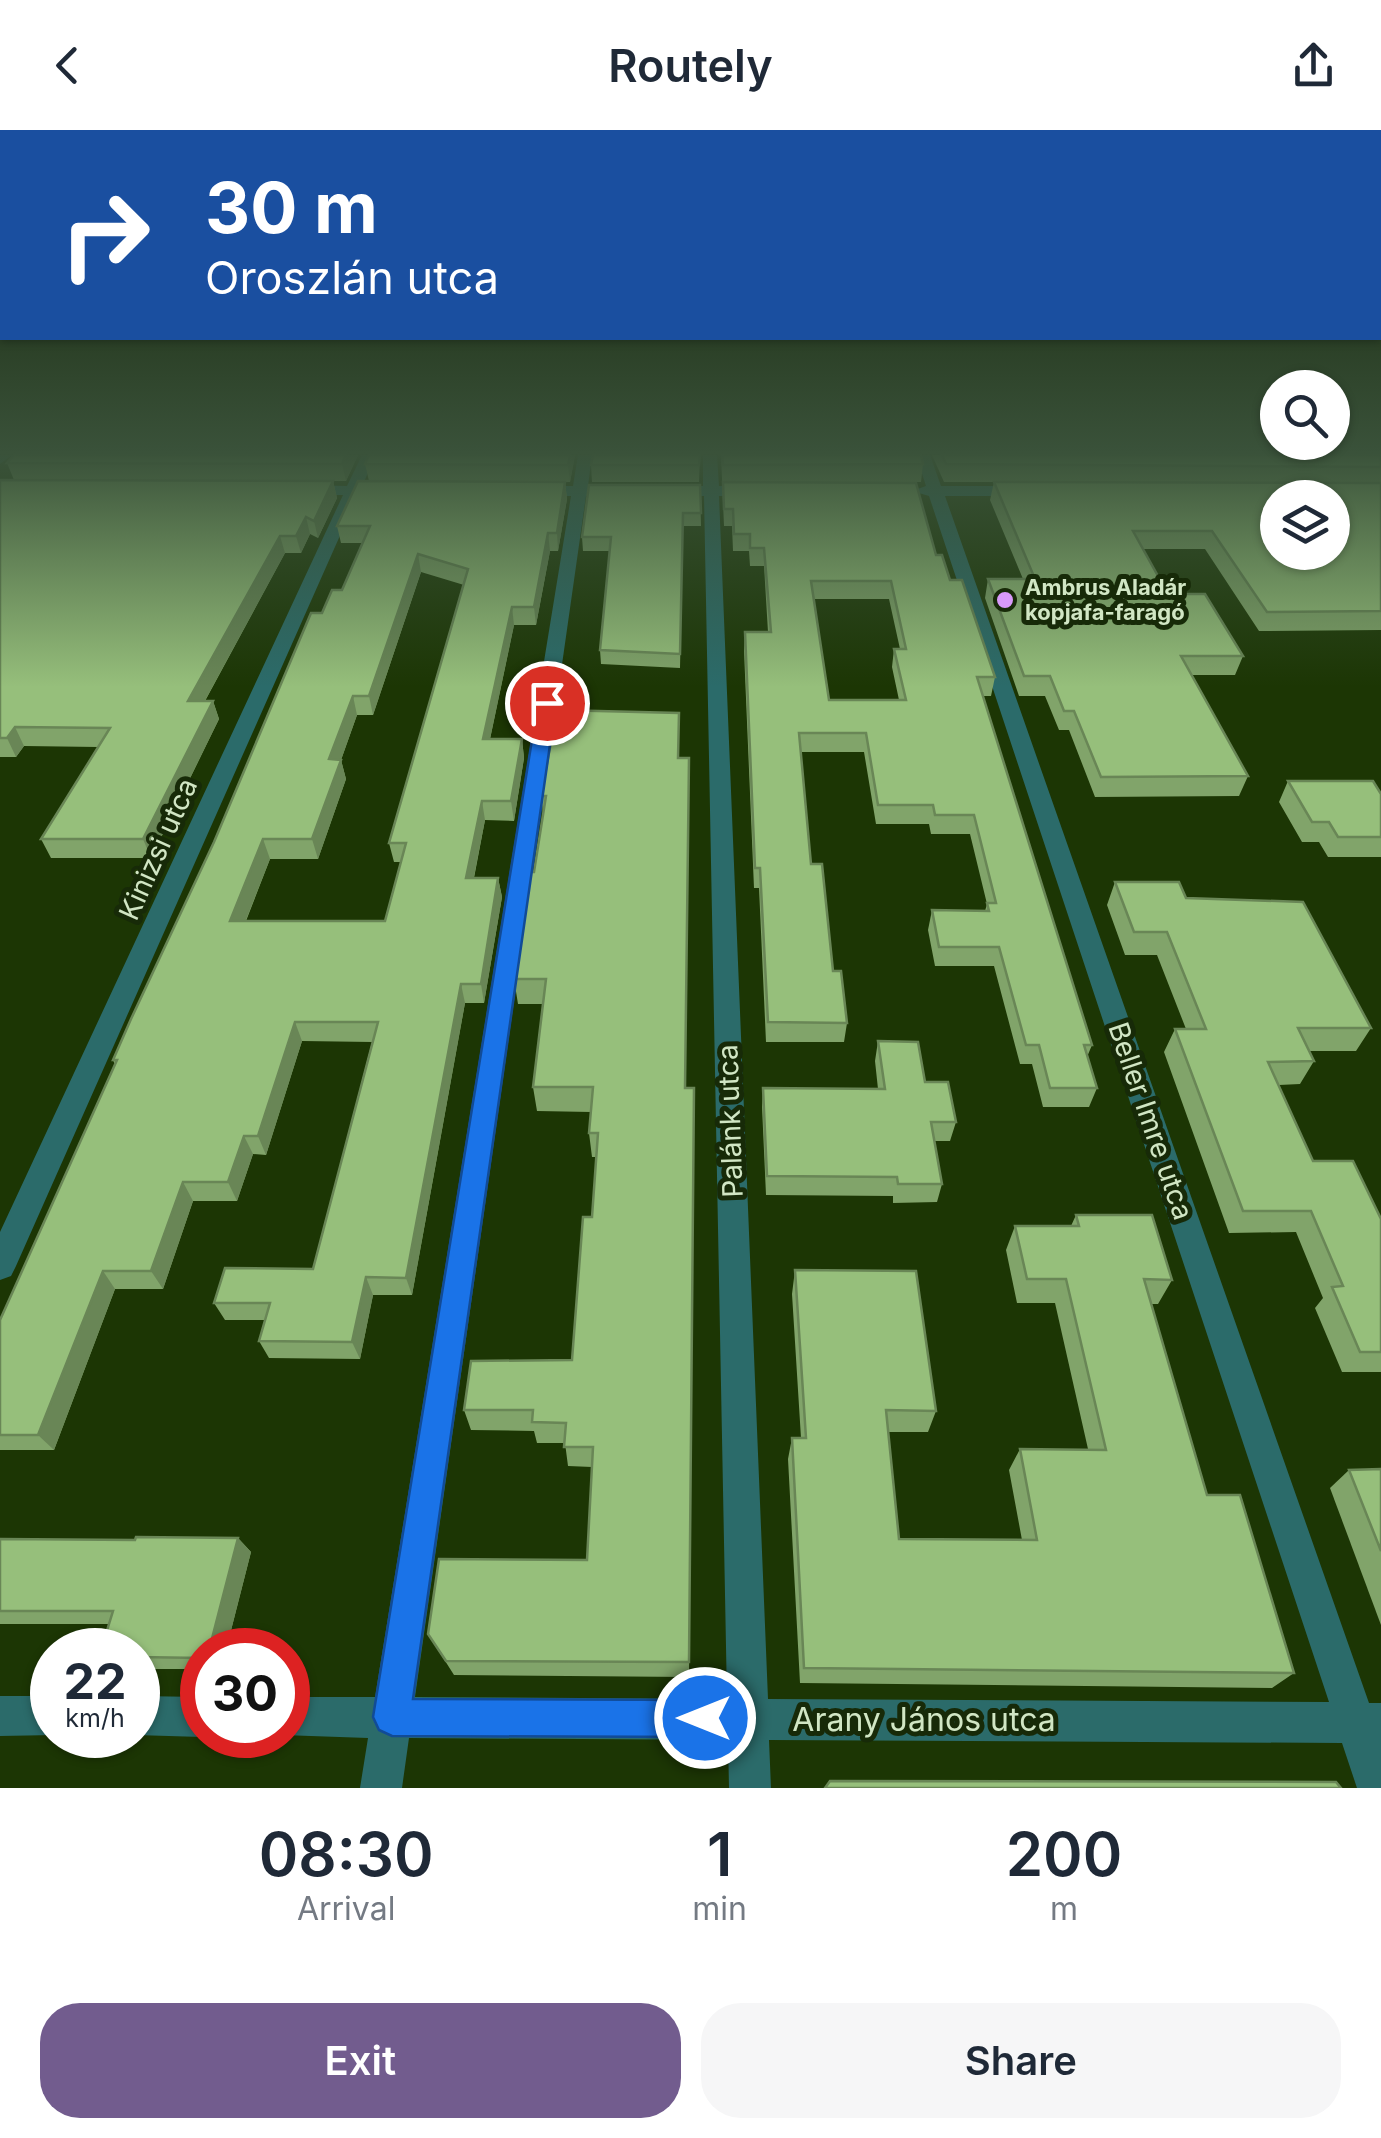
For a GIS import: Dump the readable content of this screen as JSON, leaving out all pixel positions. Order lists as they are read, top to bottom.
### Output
{
  "streets": {
    "street": [
      "Kinizsi utca",
      "Palánk utca",
      "Beller Imre utca",
      "Arany János utca"
    ]
  },
  "crossings": [
    ["Palánk utca", "Arany János utca"],
    ["Beller Imre utca", "Arany János utca"]
  ],
  "places": ["Ambrus Aladár kopjafa-faragó"],
  "page": {
    "header": "Routely",
    "turn": ["30 m", "Oroszlán utca"],
    "speed": "22 km/h",
    "limit": "30",
    "eta": [
      "08:30",
      "Arrival",
      "1",
      "min",
      "200",
      "m"
    ],
    "buttons": ["Exit", "Share"]
  }
}
